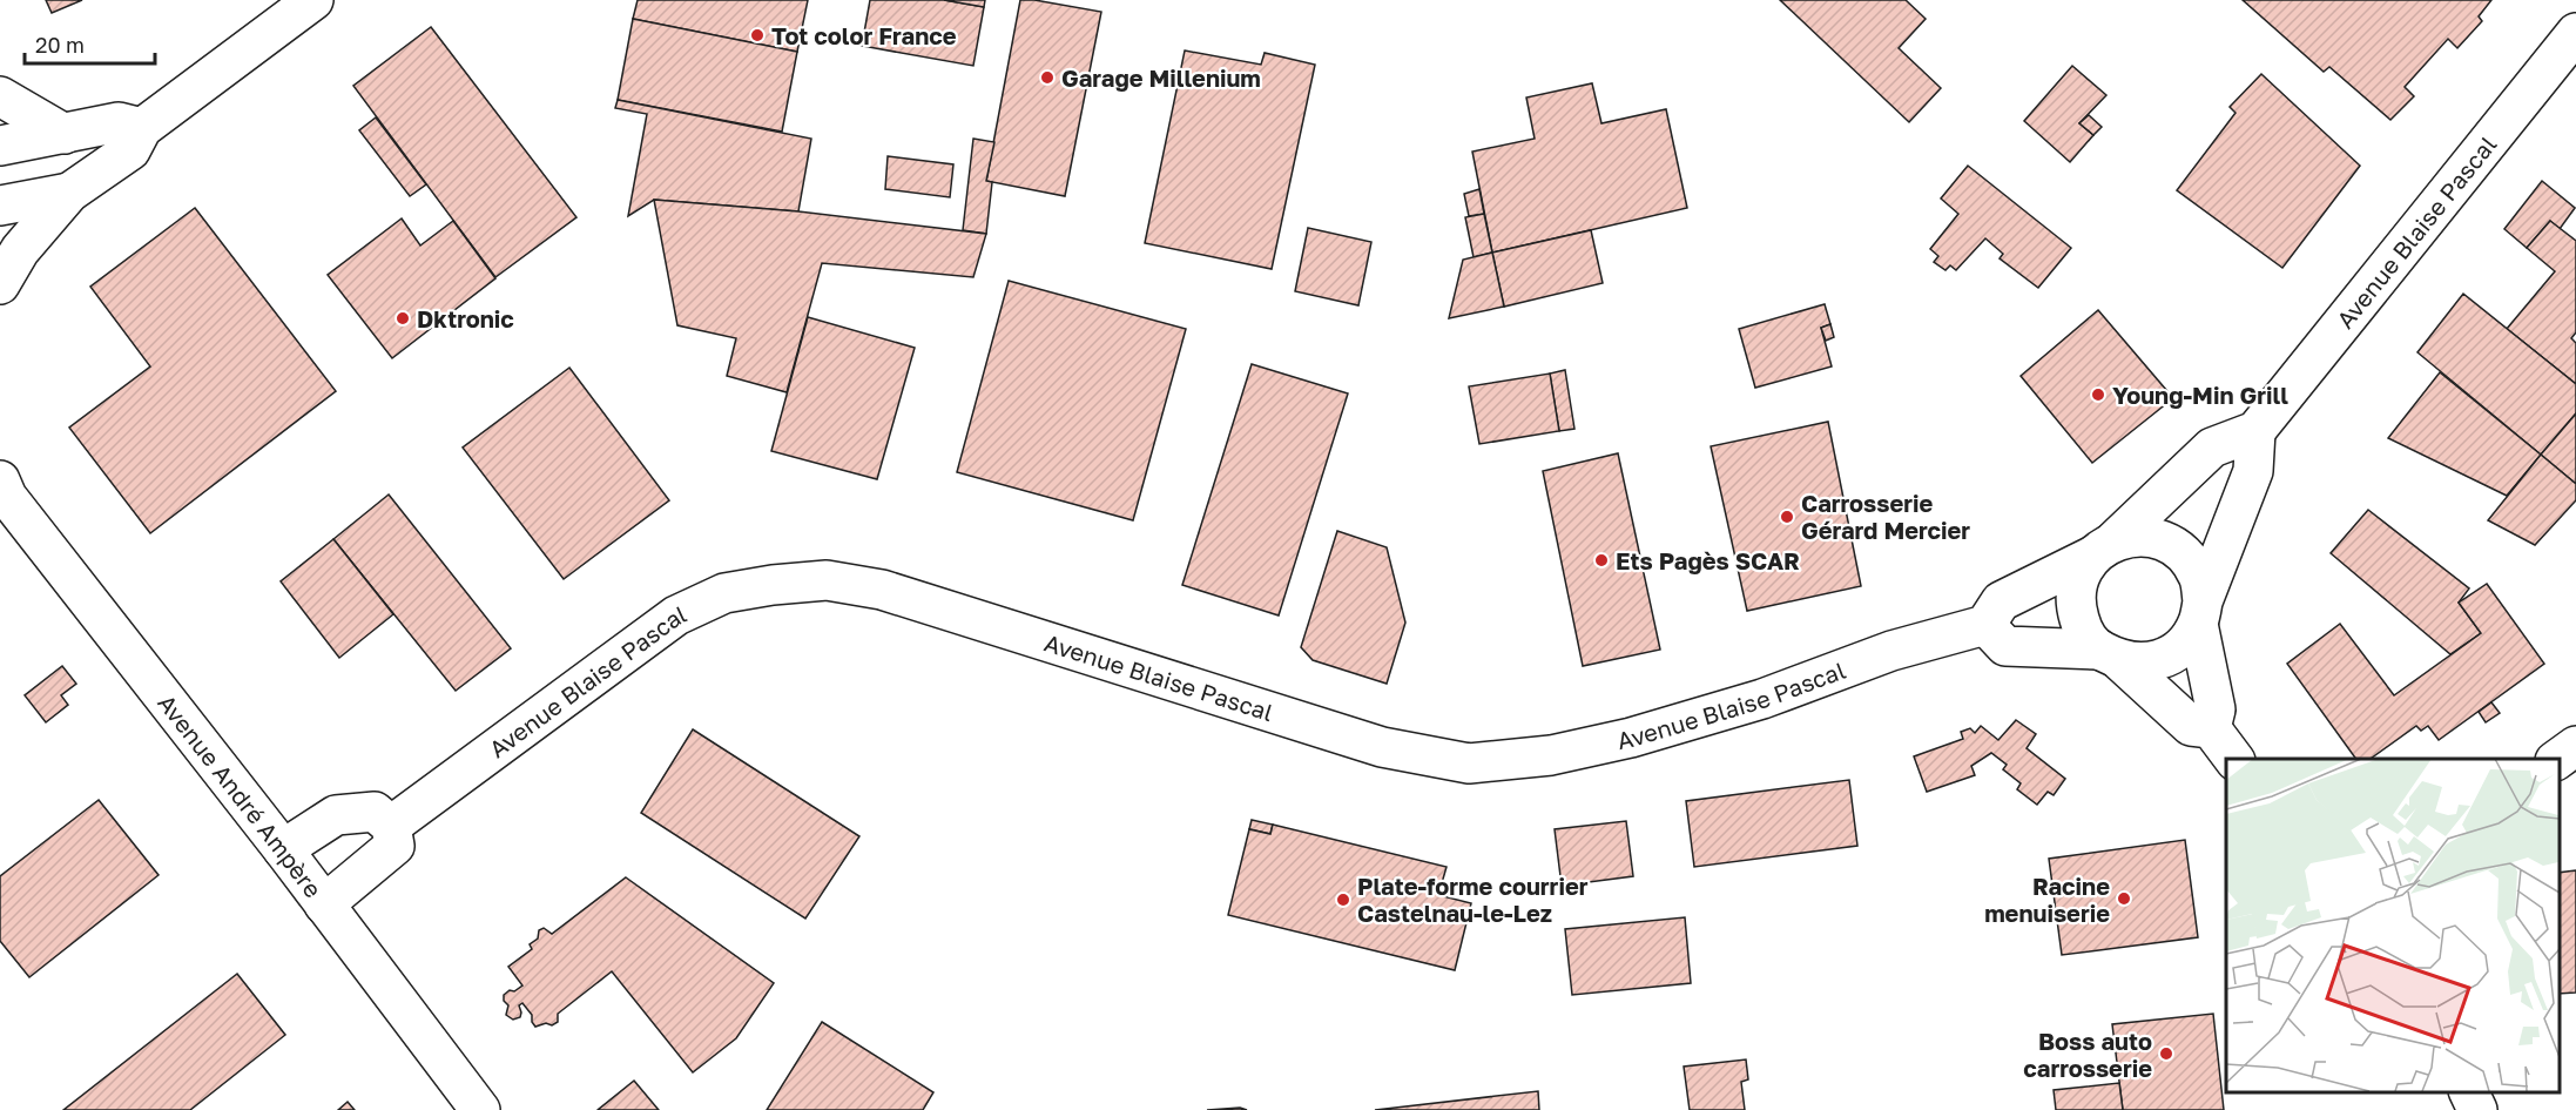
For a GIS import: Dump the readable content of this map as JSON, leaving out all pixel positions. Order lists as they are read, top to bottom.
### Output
{
  "streets": {
    "street": ["Avenue Blaise Pascal", "Avenue André Ampère"]
  },
  "places": [
    "Tot color France",
    "Garage Millenium",
    "Dktronic",
    "Young-Min Grill",
    "Carrosserie Gérard Mercier",
    "Ets Pagès SCAR",
    "Racine menuiserie",
    "Plate-forme courrier Castelnau-le-Lez",
    "Boss auto carrosserie"
  ],
  "scale_bar": "20 m"
}
